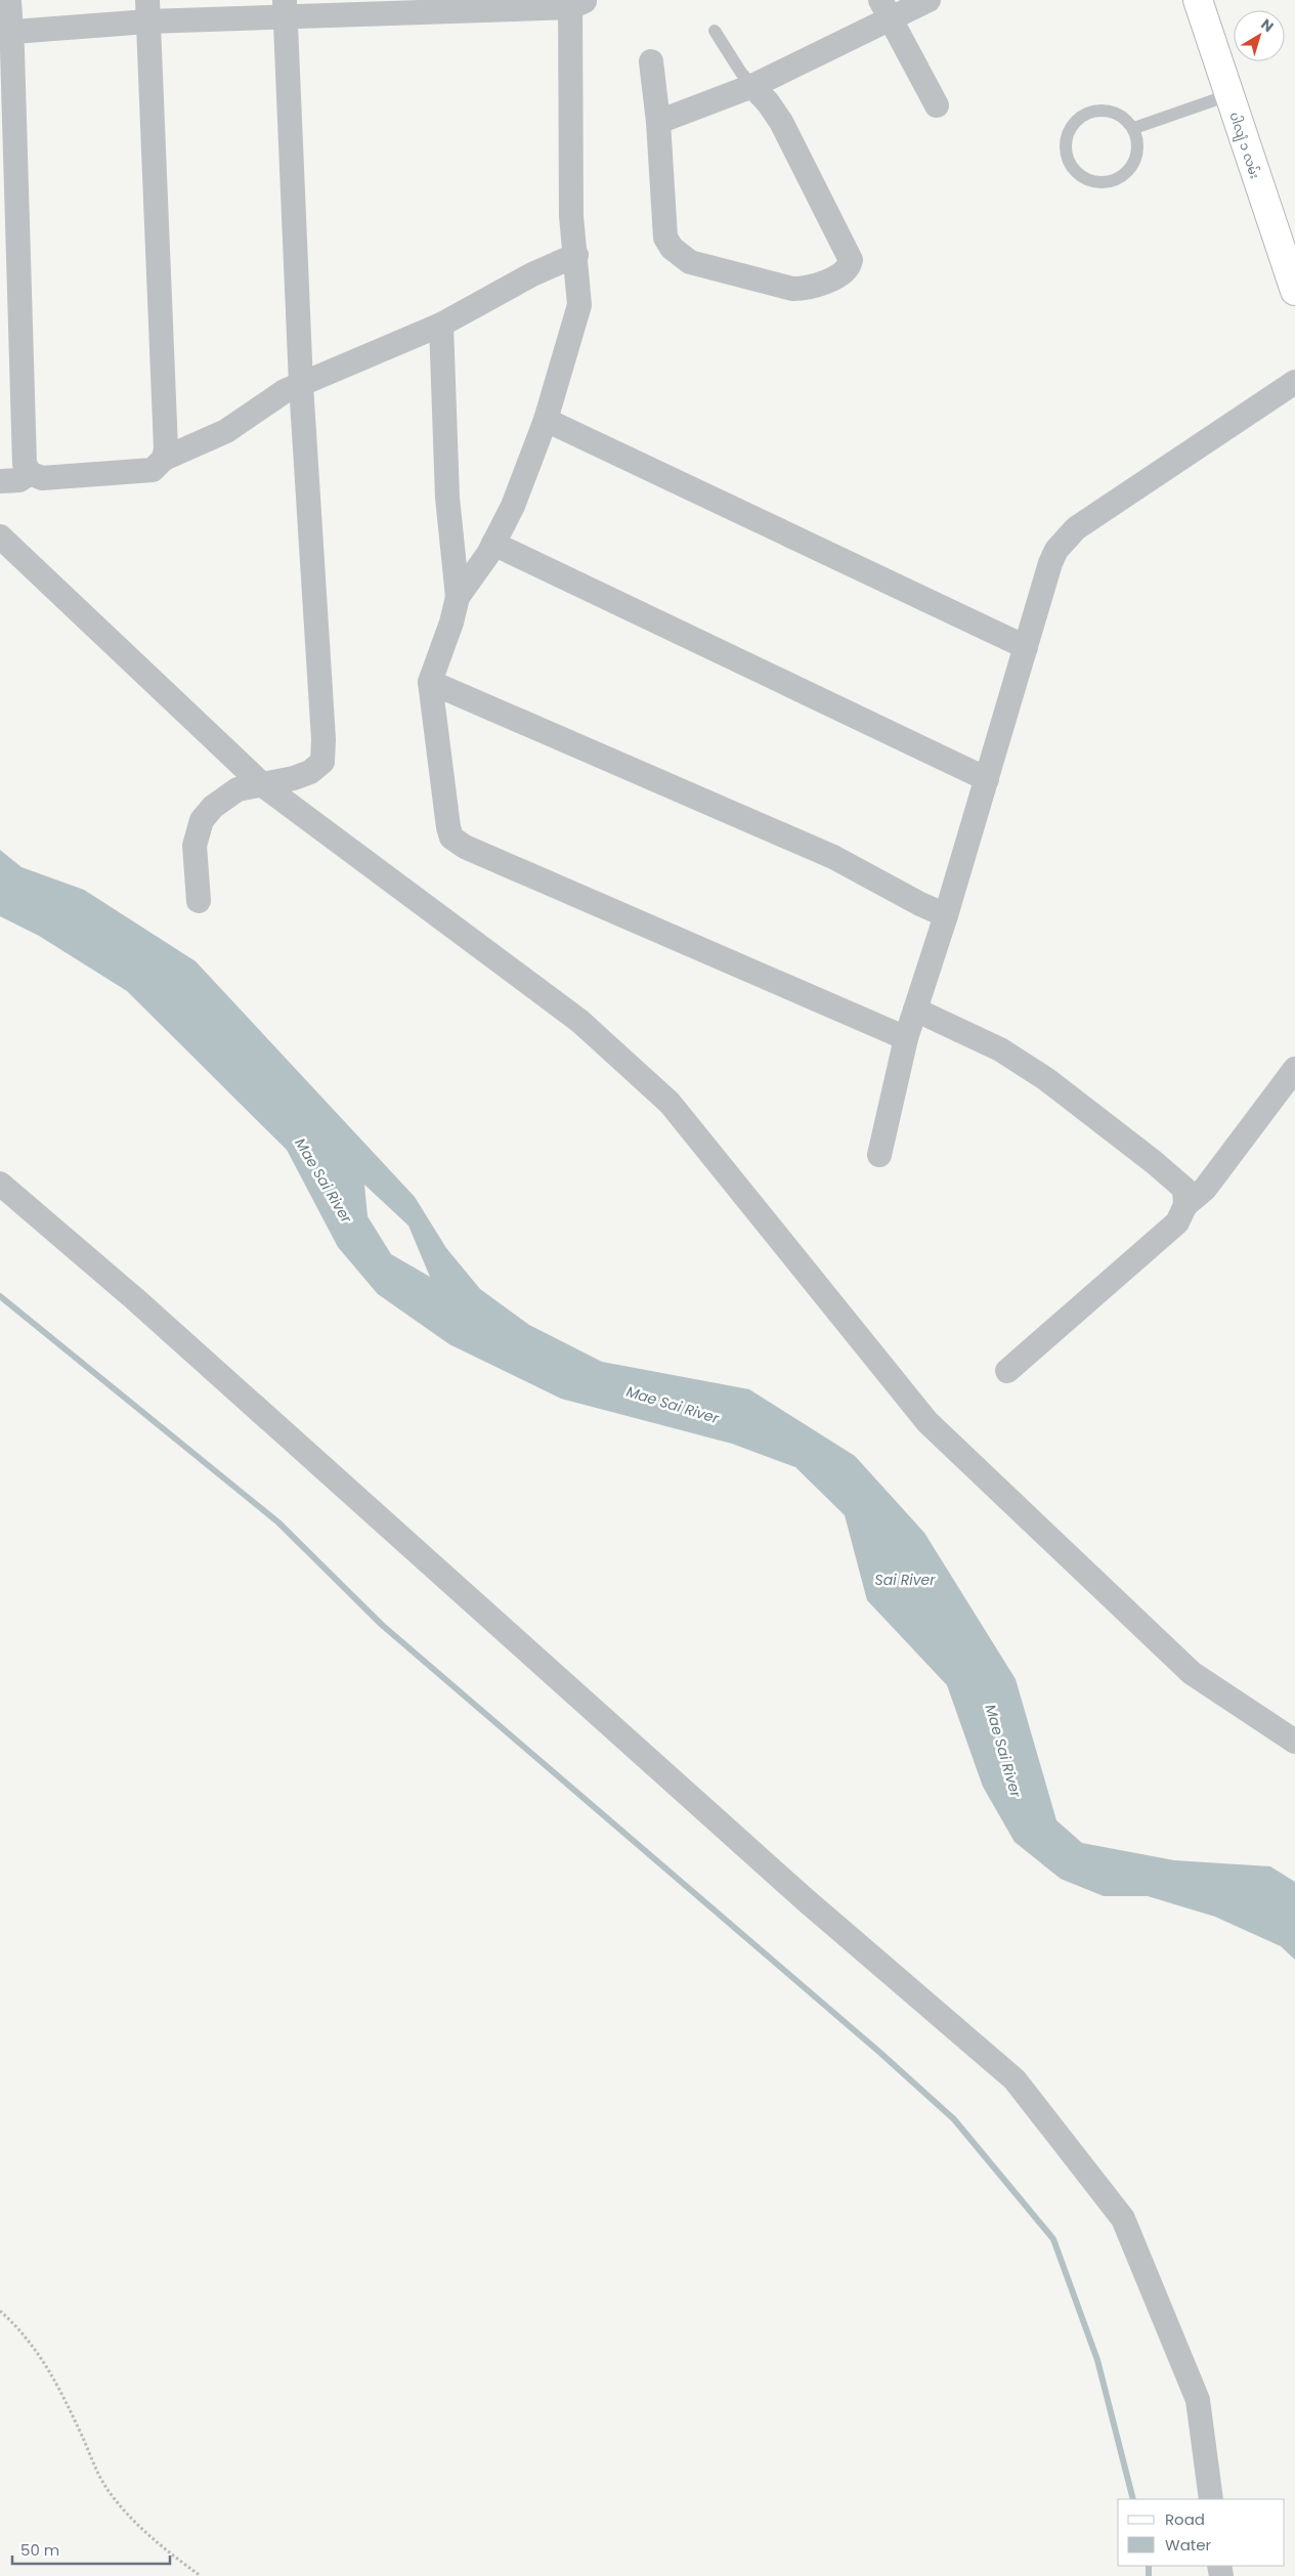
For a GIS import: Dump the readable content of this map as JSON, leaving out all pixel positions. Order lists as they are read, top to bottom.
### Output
{
  "streets": {
    "street": ["ပါလျံ ၁ လမ်း"]
  },
  "water": ["Mae Sai River", "Sai River"],
  "legend": ["Road", "Water"],
  "scale_bar": "50 m",
  "north": "top right"
}
